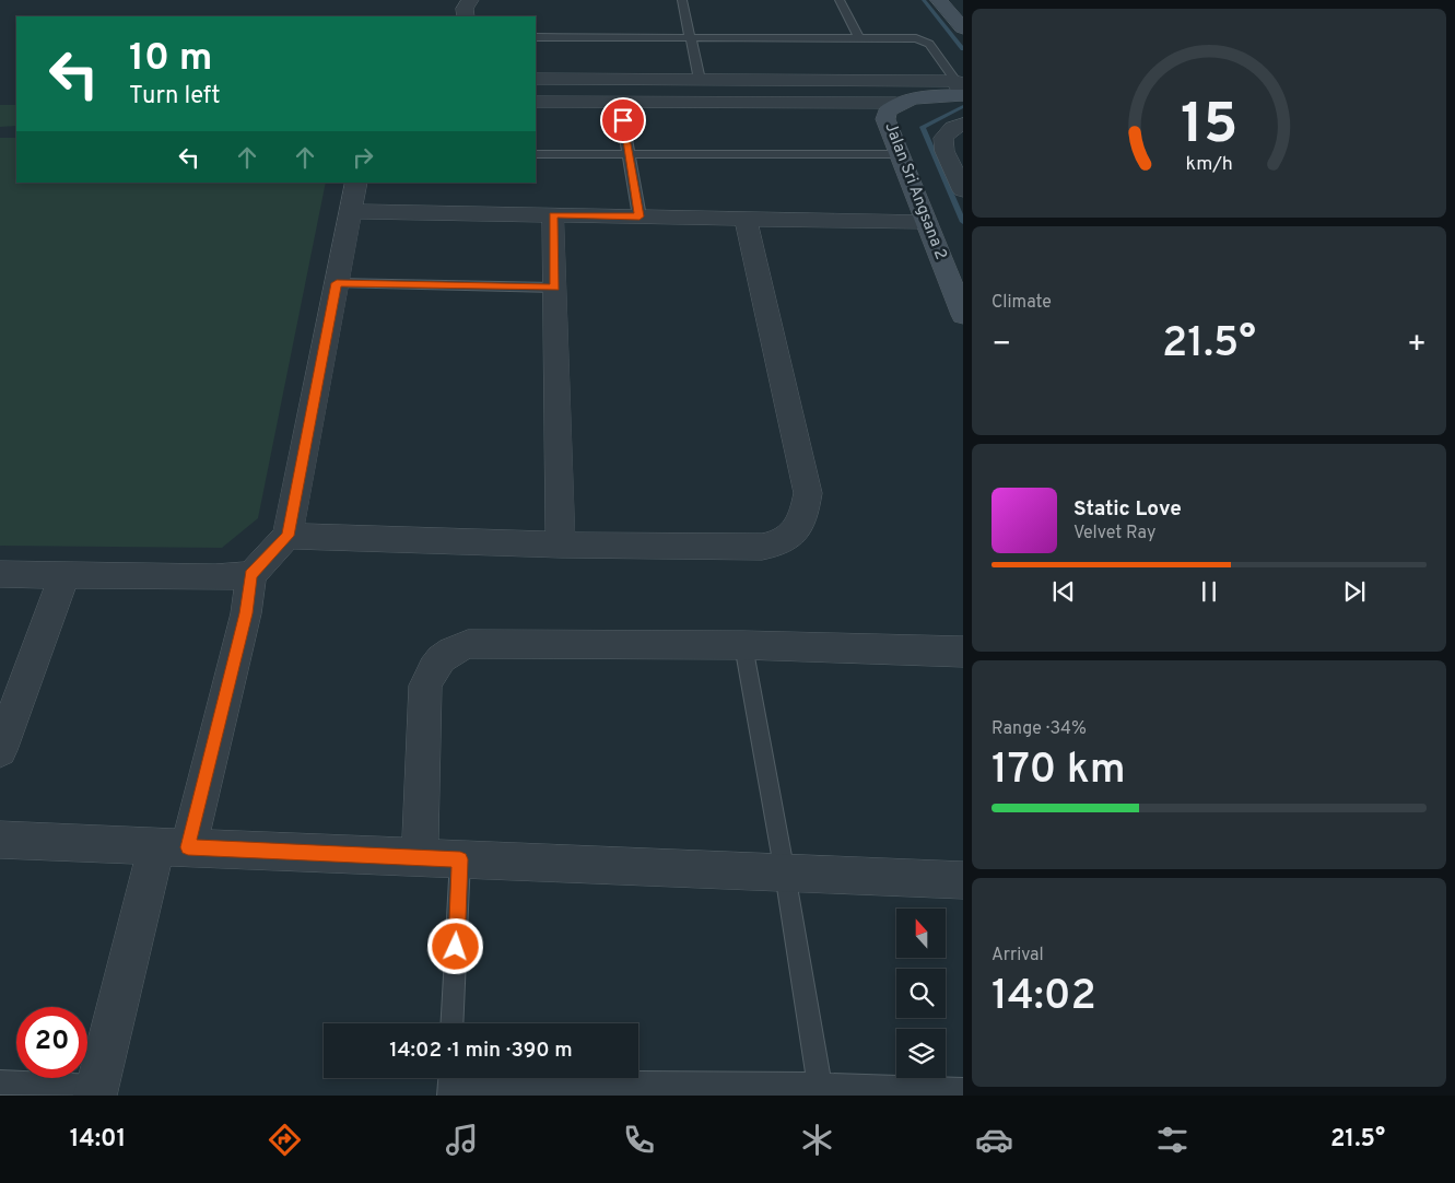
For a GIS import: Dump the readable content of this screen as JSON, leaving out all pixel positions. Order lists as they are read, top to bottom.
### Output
{
  "streets": {
    "street": ["Jalan Sri Angsana 2"]
  },
  "north": "top",
  "page": {
    "turn": ["10 m", "Turn left"],
    "tile": [
      "Climate",
      ["Range · 34%", "170 km"],
      ["Arrival", "14:02"]
    ],
    "heat": ["−", "21.5°", "+"],
    "song": ["Static Love", "Velvet Ray"],
    "limit": "20",
    "trip": "14:02 · 1 min · 390 m",
    "tabs": ["14:01", "21.5°"],
    "gauge": ["15", "km/h"]
  }
}
